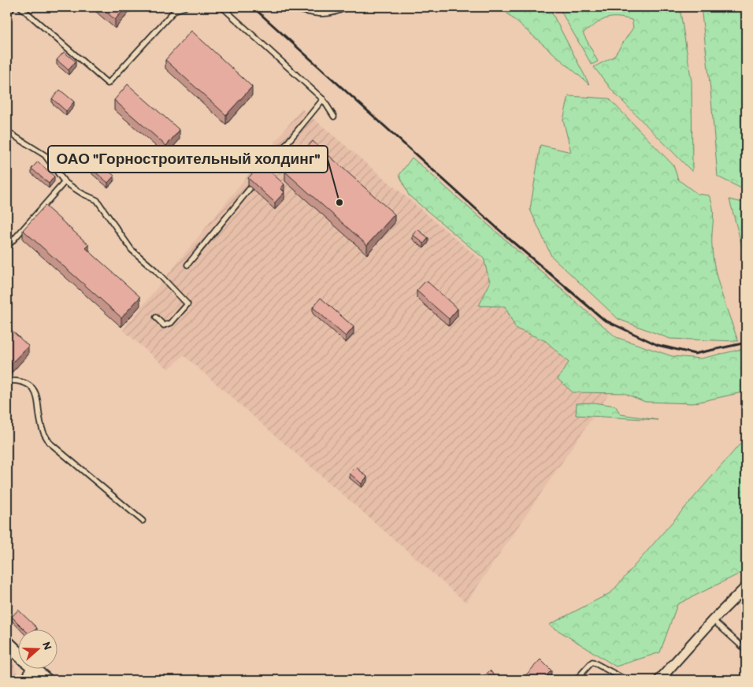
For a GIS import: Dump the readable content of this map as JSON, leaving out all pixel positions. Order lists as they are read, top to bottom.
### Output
{
  "places": ["ОАО \"Горностроительный холдинг\""],
  "north": "right"
}
